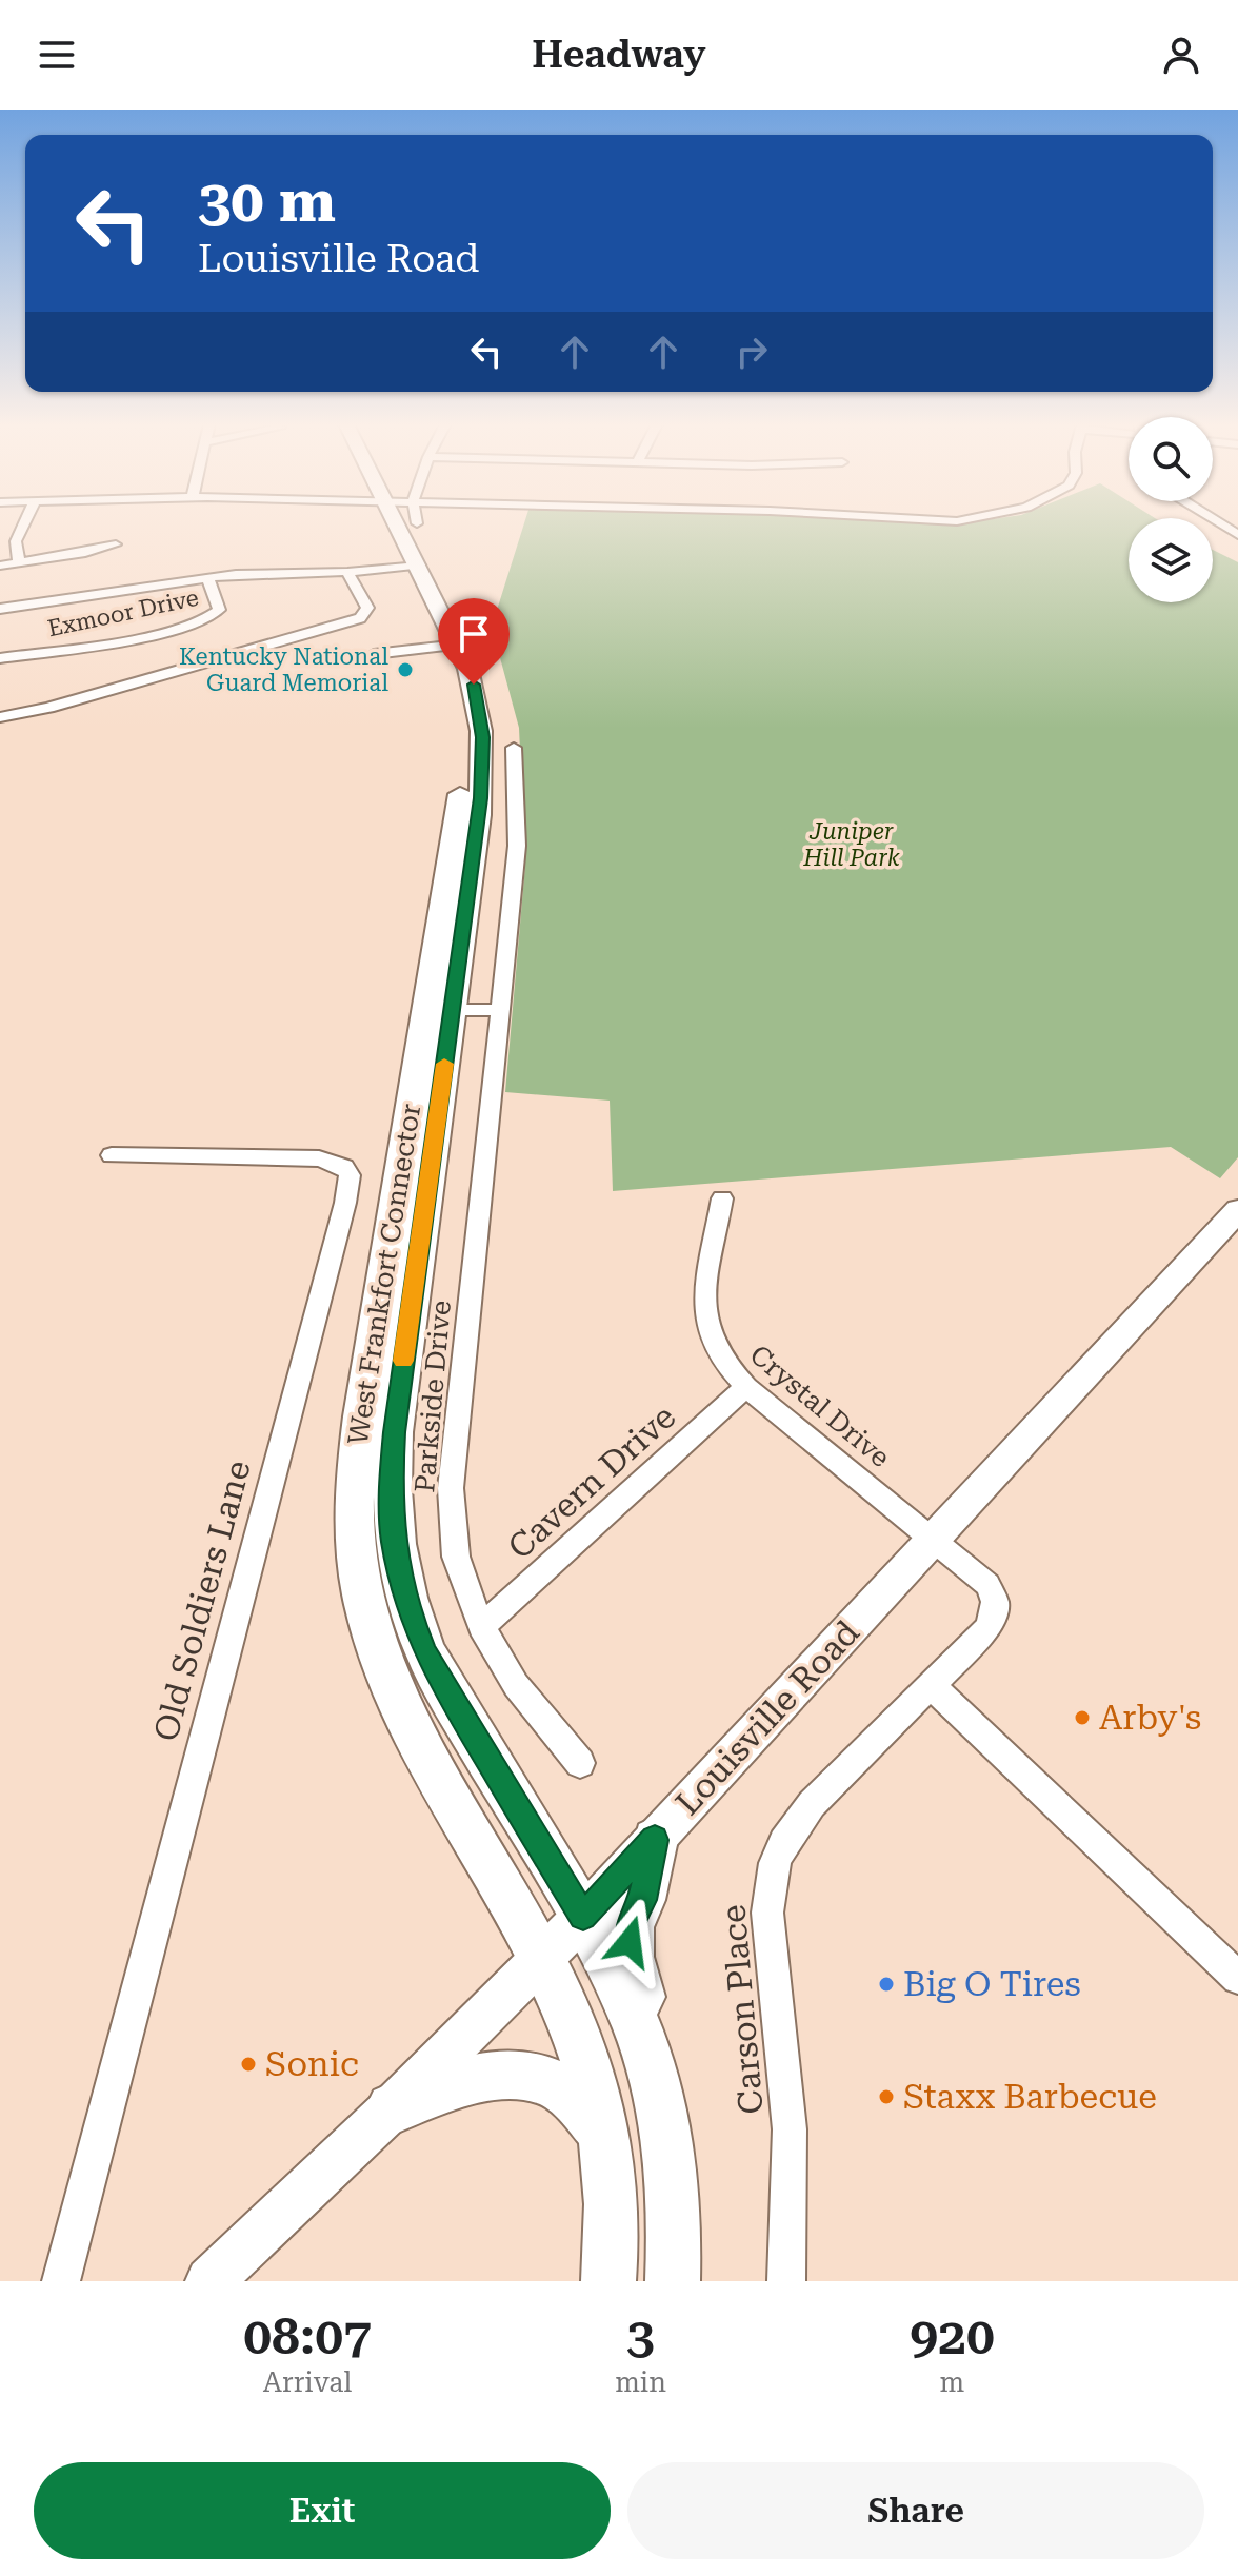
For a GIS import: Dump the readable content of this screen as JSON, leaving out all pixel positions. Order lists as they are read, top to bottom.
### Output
{
  "streets": {
    "highway": ["West Frankfort Connector"],
    "main road": ["Louisville Road"],
    "street": [
      "Exmoor Drive",
      "Parkside Drive",
      "Crystal Drive",
      "Cavern Drive",
      "Old Soldiers Lane",
      "Carson Place"
    ]
  },
  "crossings": [
    ["West Frankfort Connector", "Louisville Road"],
    ["Parkside Drive", "Cavern Drive"],
    ["Crystal Drive", "Cavern Drive"],
    ["Crystal Drive", "Louisville Road"],
    ["Crystal Drive", "Carson Place"],
    ["Louisville Road", "Carson Place"]
  ],
  "parks": ["Juniper Hill Park"],
  "places": [
    "Kentucky National Guard Memorial",
    "Arby's",
    "Big O Tires",
    "Sonic",
    "Staxx Barbecue"
  ],
  "page": {
    "header": "Headway",
    "turn": ["30 m", "Louisville Road"],
    "eta": [
      "08:07",
      "Arrival",
      "3",
      "min",
      "920",
      "m"
    ],
    "buttons": ["Exit", "Share"]
  }
}
